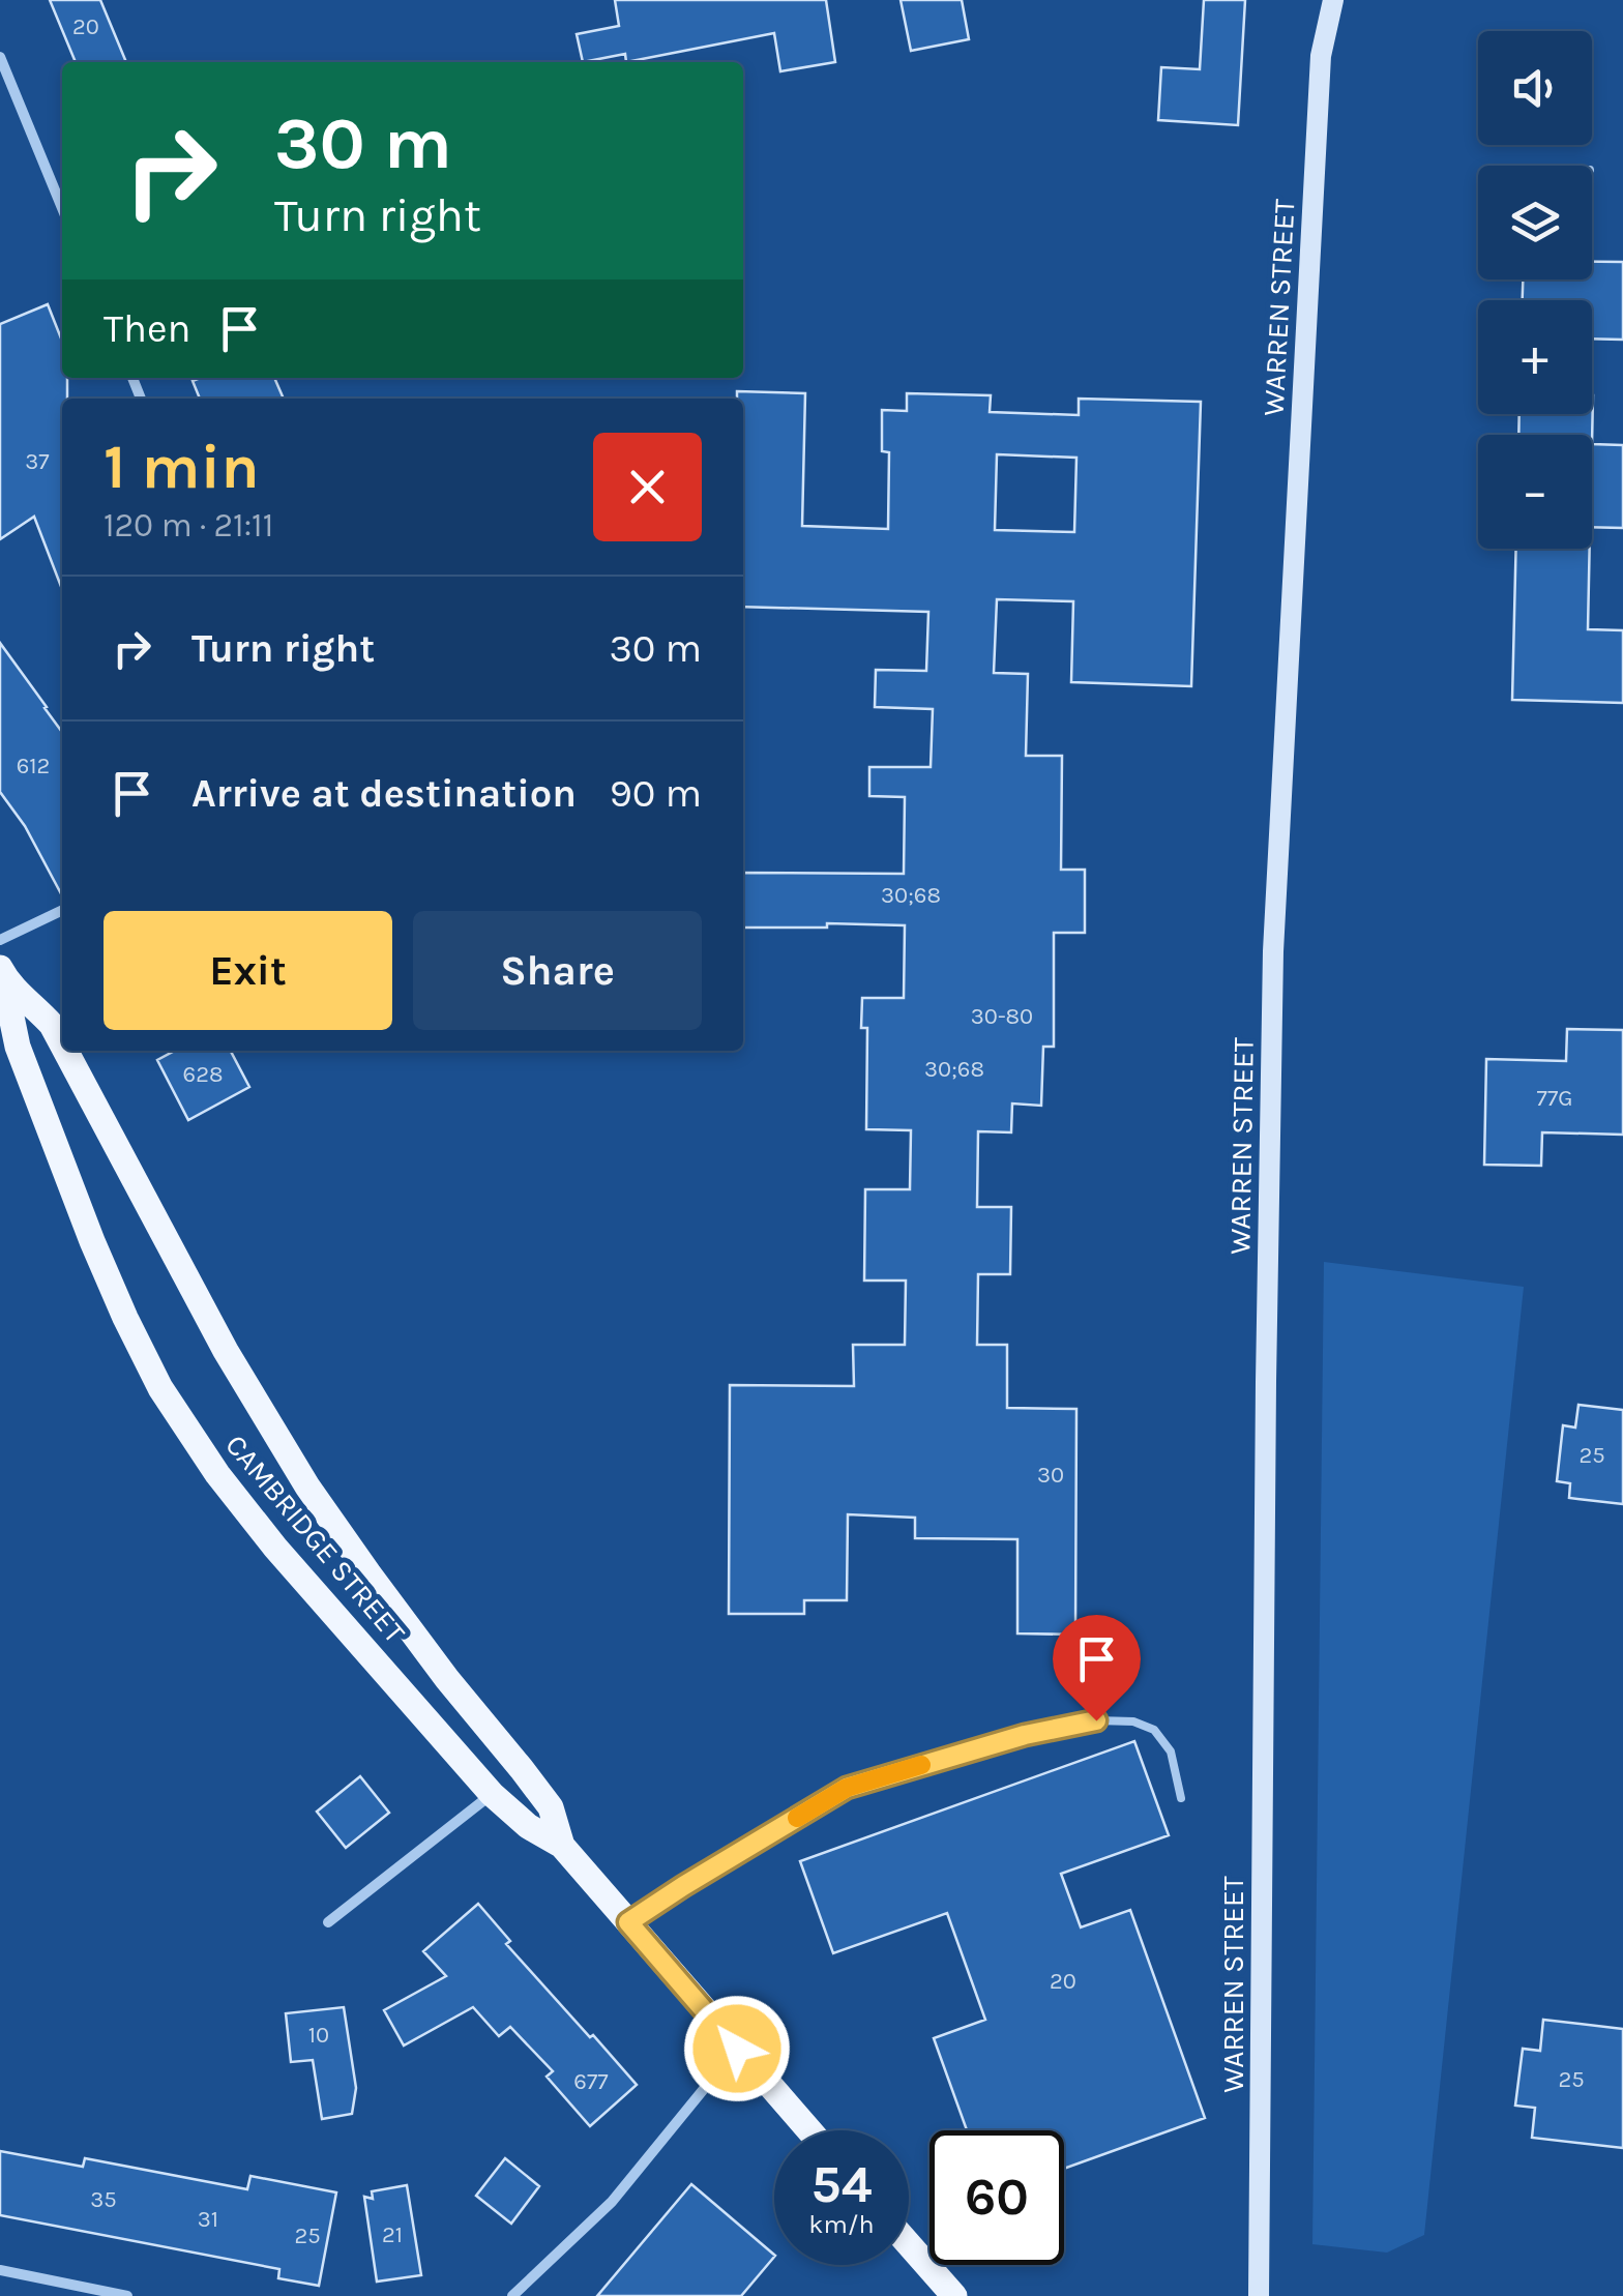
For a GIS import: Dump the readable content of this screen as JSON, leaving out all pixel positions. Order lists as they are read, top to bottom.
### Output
{
  "streets": {
    "main road": ["CAMBRIDGE STREET"],
    "street": ["WARREN STREET"]
  },
  "house_numbers": [
    "20",
    "37",
    "612",
    "30;68",
    "30-80",
    "30;68",
    "628",
    "77G",
    "25",
    "30",
    "20",
    "10",
    "25",
    "677",
    "35",
    "31",
    "21",
    "25"
  ],
  "page": {
    "map_buttons": ["+", "−"],
    "turn": ["30 m", "Turn right"],
    "then": "Then",
    "heading": ["1 min", "120 m · 21:11"],
    "list": [
      {
        "name": "Turn right",
        "value": "30 m"
      },
      {
        "name": "Arrive at destination",
        "value": "90 m"
      }
    ],
    "buttons": ["Exit", "Share"],
    "speed": "54 km/h",
    "limit": "60"
  }
}
